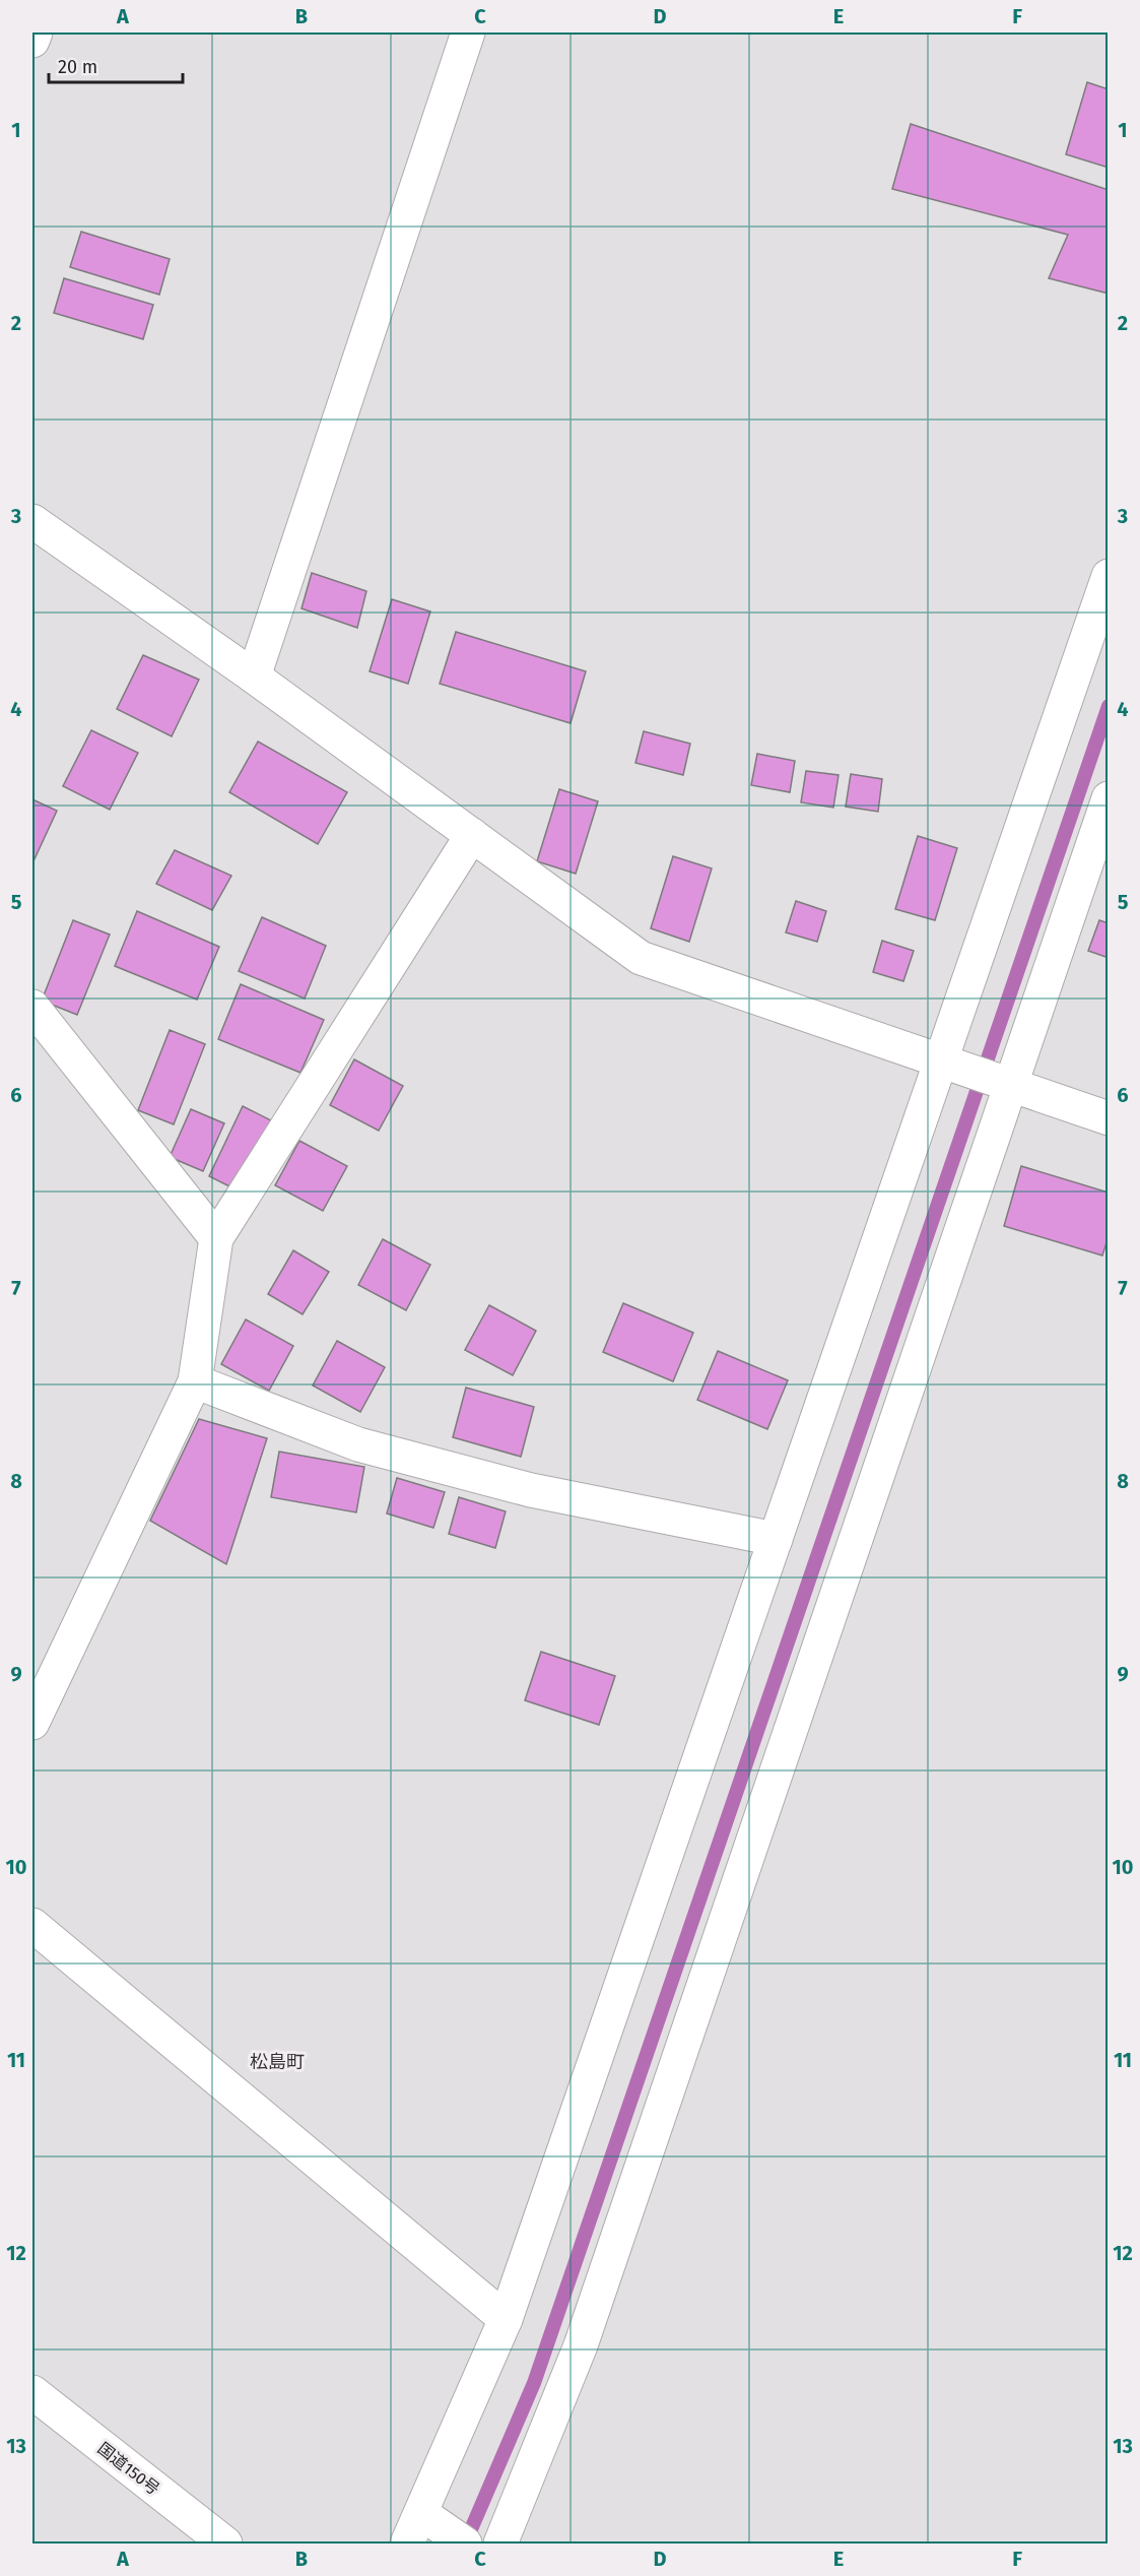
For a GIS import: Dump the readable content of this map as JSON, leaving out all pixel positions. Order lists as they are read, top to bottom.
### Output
{
  "streets": {
    "main road": ["国道150号"]
  },
  "districts": ["松島町"],
  "scale_bar": "20 m",
  "grid": {
    "columns": [
      "A",
      "B",
      "C",
      "D",
      "E",
      "F"
    ],
    "rows": [
      "1",
      "2",
      "3",
      "4",
      "5",
      "6",
      "7",
      "8",
      "9",
      "10",
      "11",
      "12",
      "13"
    ]
  }
}
